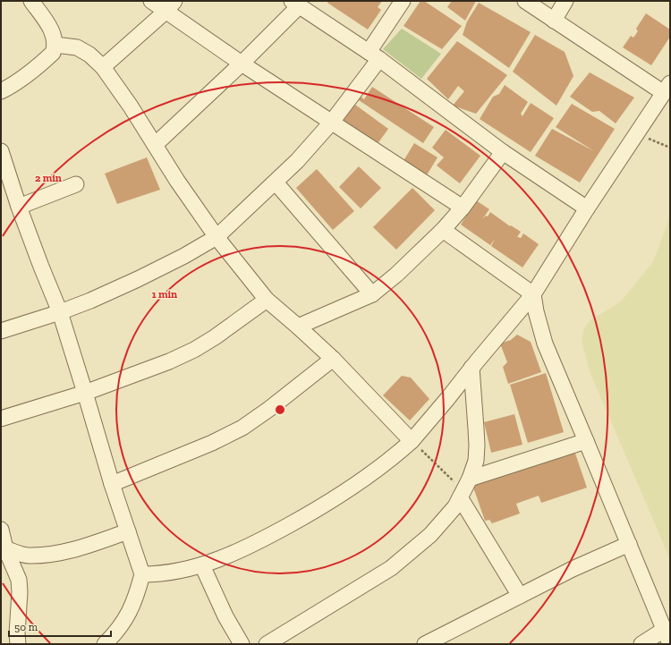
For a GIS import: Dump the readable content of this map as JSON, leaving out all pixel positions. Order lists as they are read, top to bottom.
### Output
{
  "scale_bar": "50 m",
  "rings": ["2 min", "1 min"]
}
